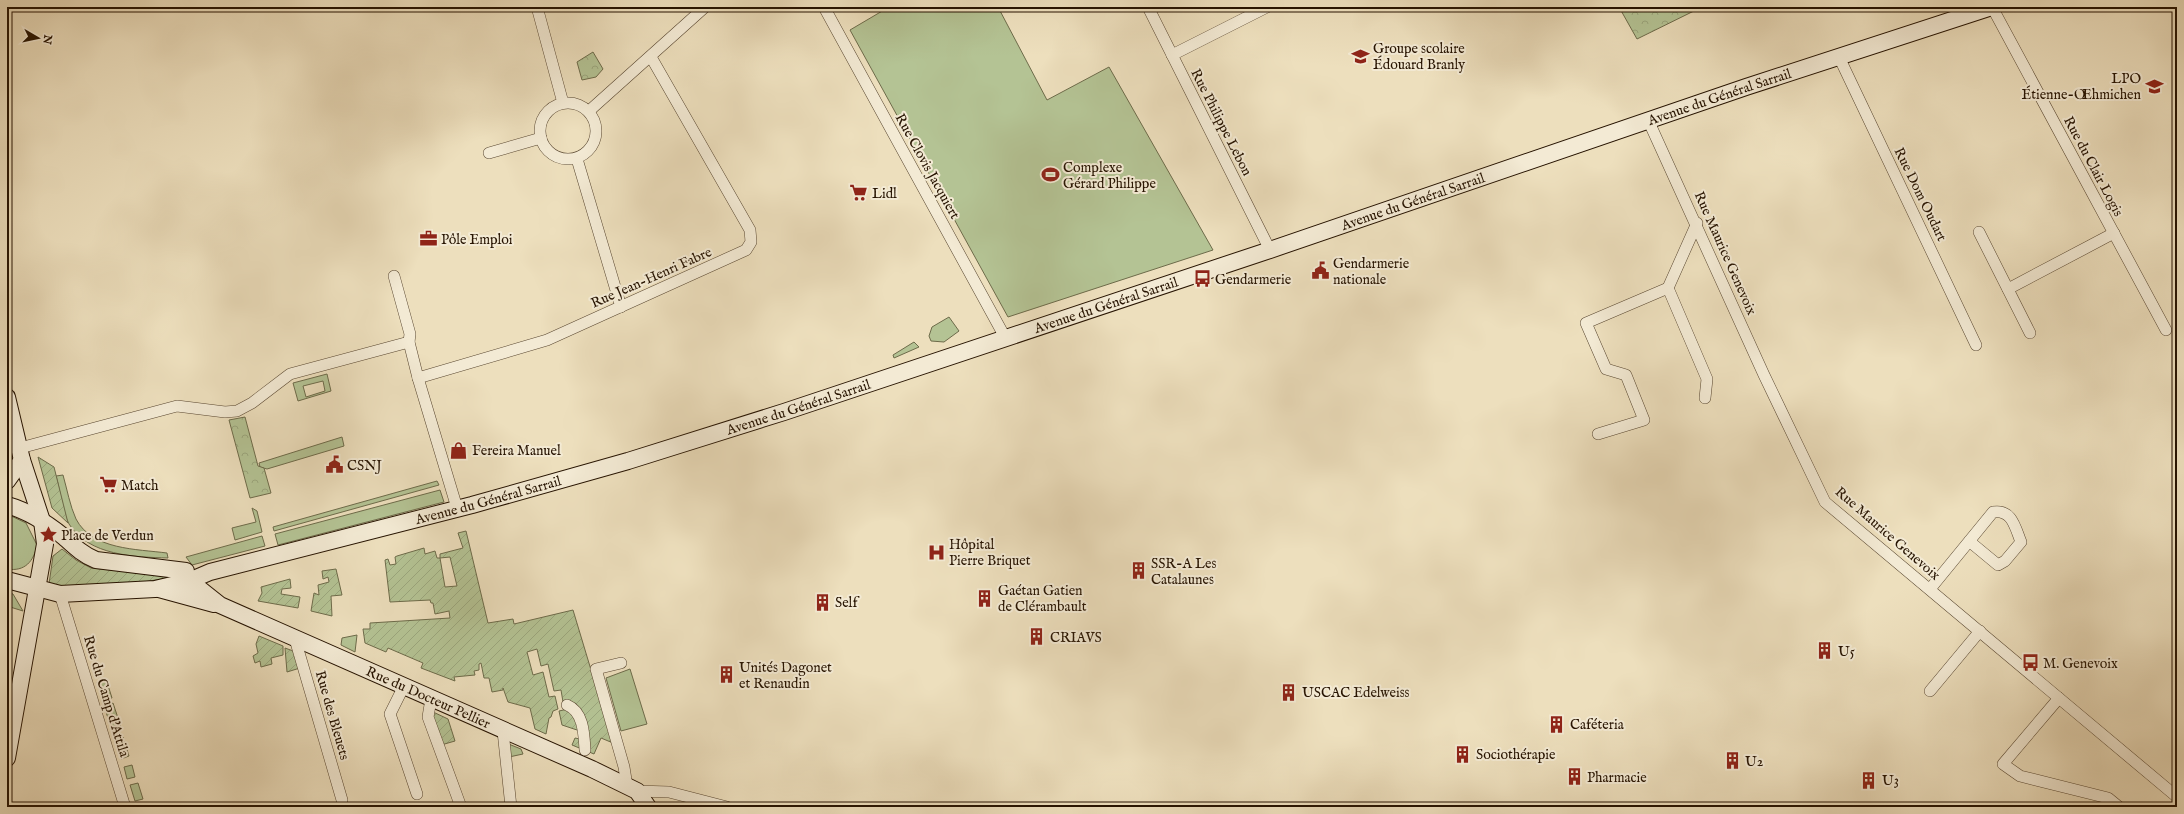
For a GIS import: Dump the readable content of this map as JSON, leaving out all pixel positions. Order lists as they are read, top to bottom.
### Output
{
  "streets": {
    "main road": ["Avenue du Général Sarrail", "Rue du Docteur Pellier"],
    "street": [
      "Rue Philippe Lebon",
      "Rue Clovis Jacquiert",
      "Rue du Clair Logis",
      "Rue Dom Oudart",
      "Rue Maurice Genevoix",
      "Rue Jean-Henri Fabre",
      "Rue du Camp d'Attila",
      "Rue des Bleuets"
    ]
  },
  "crossings": [
    ["Avenue du Général Sarrail", "Rue Philippe Lebon"],
    ["Avenue du Général Sarrail", "Rue Clovis Jacquiert"],
    ["Avenue du Général Sarrail", "Rue du Clair Logis"],
    ["Avenue du Général Sarrail", "Rue Dom Oudart"],
    ["Avenue du Général Sarrail", "Rue Maurice Genevoix"],
    ["Avenue du Général Sarrail", "Rue du Docteur Pellier"],
    ["Rue du Docteur Pellier", "Rue des Bleuets"]
  ],
  "places": {
    "school or university": ["Groupe scolaire Édouard Branly", "LPO Étienne-Œhmichen"],
    "sports": ["Complexe Gérard Philippe"],
    "supermarket": ["Lidl", "Match"],
    "office": ["Pôle Emploi"],
    "public building": ["Gendarmerie nationale", "CSNJ"],
    "bus stop": ["Gendarmerie", "M. Genevoix"],
    "shop": ["Fereira Manuel"],
    "place": ["Place de Verdun"],
    "hospital": ["Hôpital Pierre Briquet"],
    "building": [
      "SSR-A Les Catalaunes",
      "Gaétan Gatien de Clérambault",
      "Self",
      "CRIAVS",
      "U5",
      "Unités Dagonet et Renaudin",
      "USCAC Edelweiss",
      "Caféteria",
      "Sociothérapie",
      "U2",
      "Pharmacie",
      "U3"
    ]
  },
  "north": "right"
}
